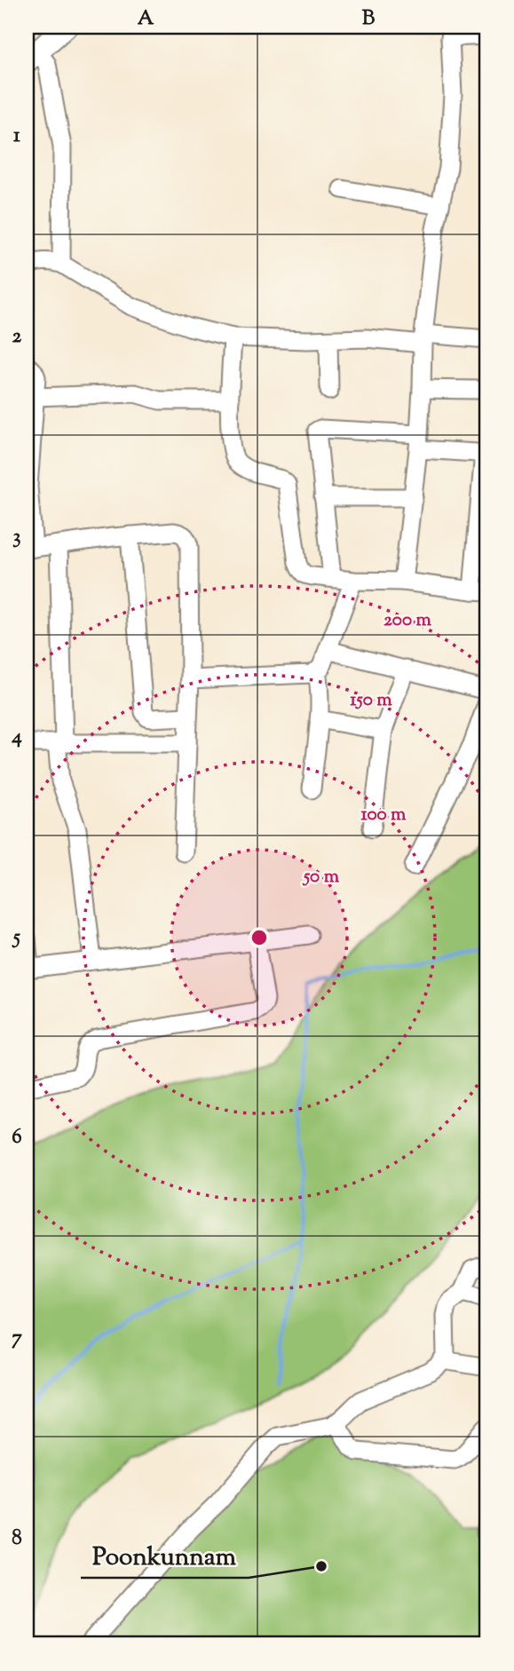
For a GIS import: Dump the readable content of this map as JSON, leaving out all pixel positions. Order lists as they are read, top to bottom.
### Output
{
  "places": ["Poonkunnam"],
  "grid": {
    "columns": ["A", "B"],
    "rows": [
      "1",
      "2",
      "3",
      "4",
      "5",
      "6",
      "7",
      "8"
    ]
  },
  "rings": [
    "200 m",
    "150 m",
    "100 m",
    "50 m"
  ]
}
